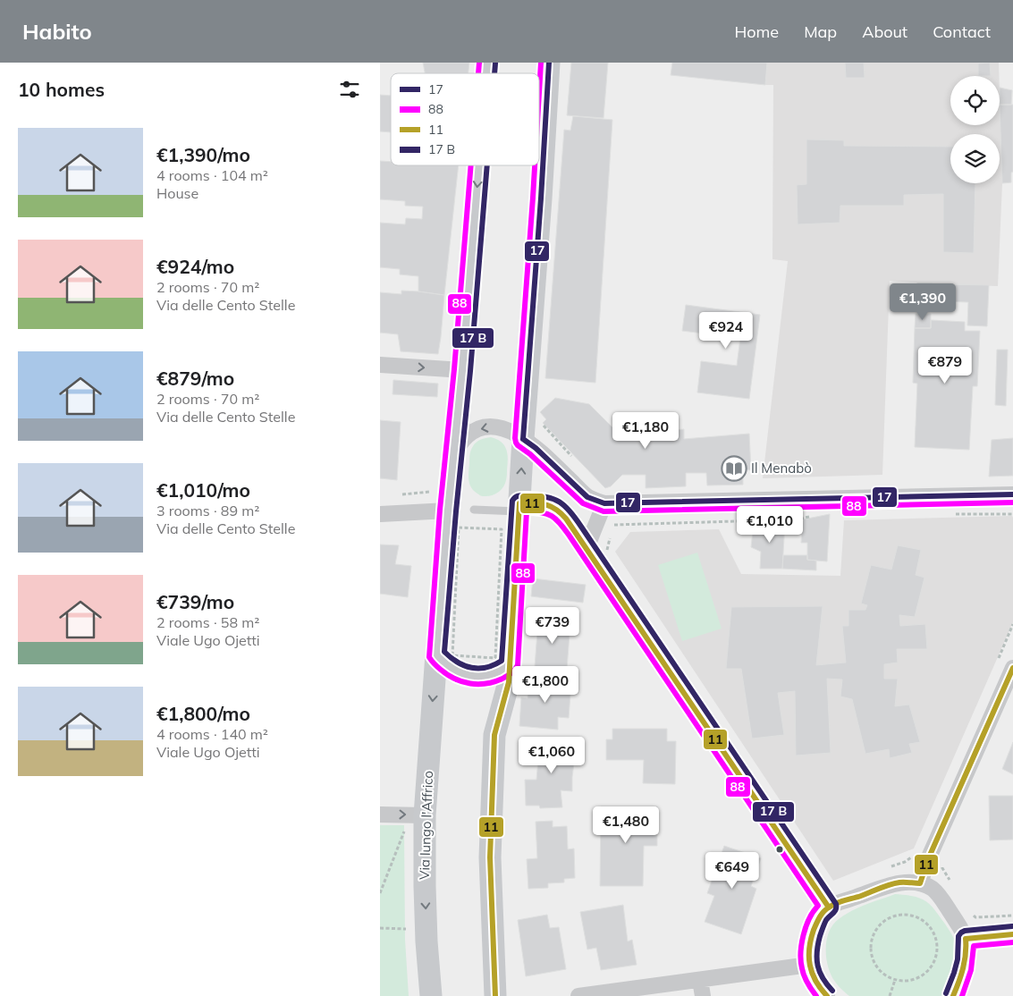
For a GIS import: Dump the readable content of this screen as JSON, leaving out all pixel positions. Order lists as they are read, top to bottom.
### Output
{
  "streets": {
    "main road": ["Via lungo l'Affrico"]
  },
  "places": {
    "library": ["Il Menabò"]
  },
  "lines": ["transit line 17", "transit line 88", "transit line 11"],
  "legend": [
    "17",
    "88",
    "11",
    "17 B"
  ],
  "page": {
    "header": "Habito",
    "nav": [
      "Home",
      "Map",
      "About",
      "Contact"
    ],
    "heading": "10 homes",
    "list": [
      {
        "name": "€1,390/mo",
        "note": "4 rooms · 104 m² · House"
      },
      {
        "name": "€924/mo",
        "note": "2 rooms · 70 m² · Via delle Cento Stelle"
      },
      {
        "name": "€879/mo",
        "note": "2 rooms · 70 m² · Via delle Cento Stelle"
      },
      {
        "name": "€1,010/mo",
        "note": "3 rooms · 89 m² · Via delle Cento Stelle"
      },
      {
        "name": "€739/mo",
        "note": "2 rooms · 58 m² · Viale Ugo Ojetti"
      },
      {
        "name": "€1,800/mo",
        "note": "4 rooms · 140 m² · Viale Ugo Ojetti"
      }
    ],
    "price": [
      "€1,390",
      "€924",
      "€879",
      "€1,180",
      "€1,010",
      "€739",
      "€1,800",
      "€1,060",
      "€1,480",
      "€649"
    ]
  }
}
